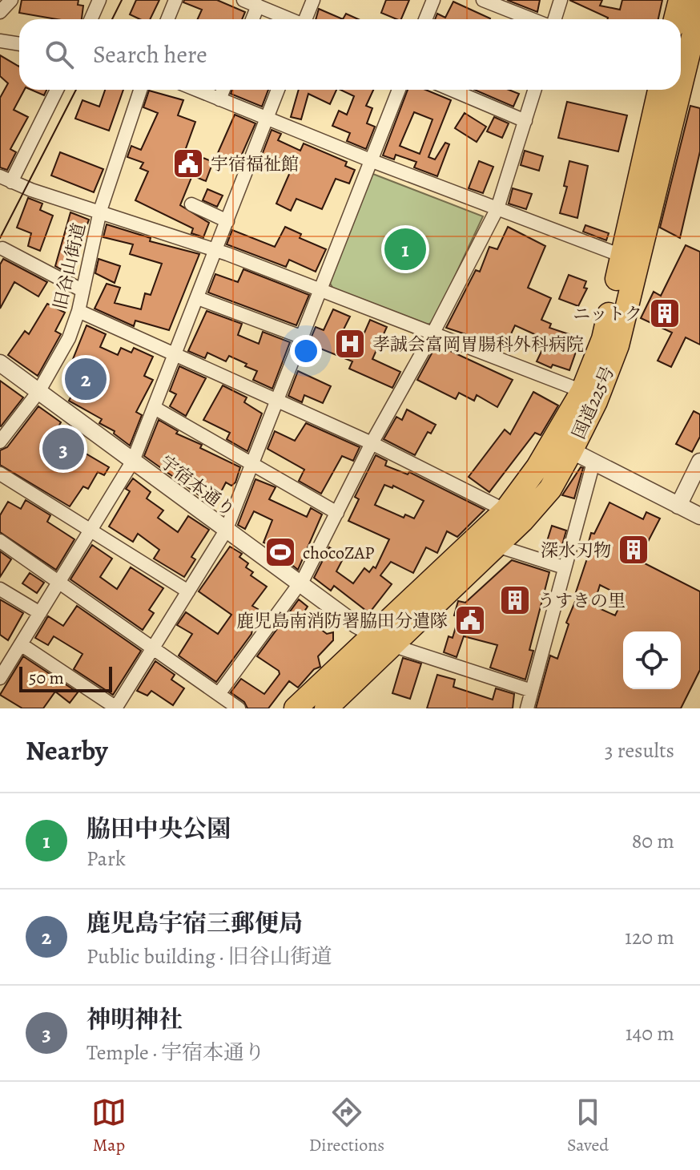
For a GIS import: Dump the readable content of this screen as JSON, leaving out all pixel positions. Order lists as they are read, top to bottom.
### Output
{
  "streets": {
    "highway": ["国道225号"],
    "street": ["旧谷山街道", "宇宿本通り"]
  },
  "crossings": [
    ["旧谷山街道", "宇宿本通り"],
    ["国道225号", "宇宿本通り"]
  ],
  "places": {
    "public building": ["宇宿福祉館", "鹿児島南消防署脇田分遣隊"],
    "building": ["ニットク", "深水刃物", "うすきの里"],
    "hospital": ["孝誠会富岡胃腸科外科病院"],
    "sports": ["chocoZAP"]
  },
  "scale_bar": "50 m",
  "page": {
    "search": "Search here",
    "pins": ["1", "2", "3"],
    "scale": "50 m",
    "heading": ["Nearby", "3 results"],
    "list": [
      {
        "mark": "1",
        "name": "脇田中央公園",
        "note": "Park",
        "value": "80 m"
      },
      {
        "mark": "2",
        "name": "鹿児島宇宿三郵便局",
        "note": "Public building · 旧谷山街道",
        "value": "120 m"
      },
      {
        "mark": "3",
        "name": "神明神社",
        "note": "Temple · 宇宿本通り",
        "value": "140 m"
      }
    ],
    "nav": ["Map", "Directions", "Saved"]
  }
}
